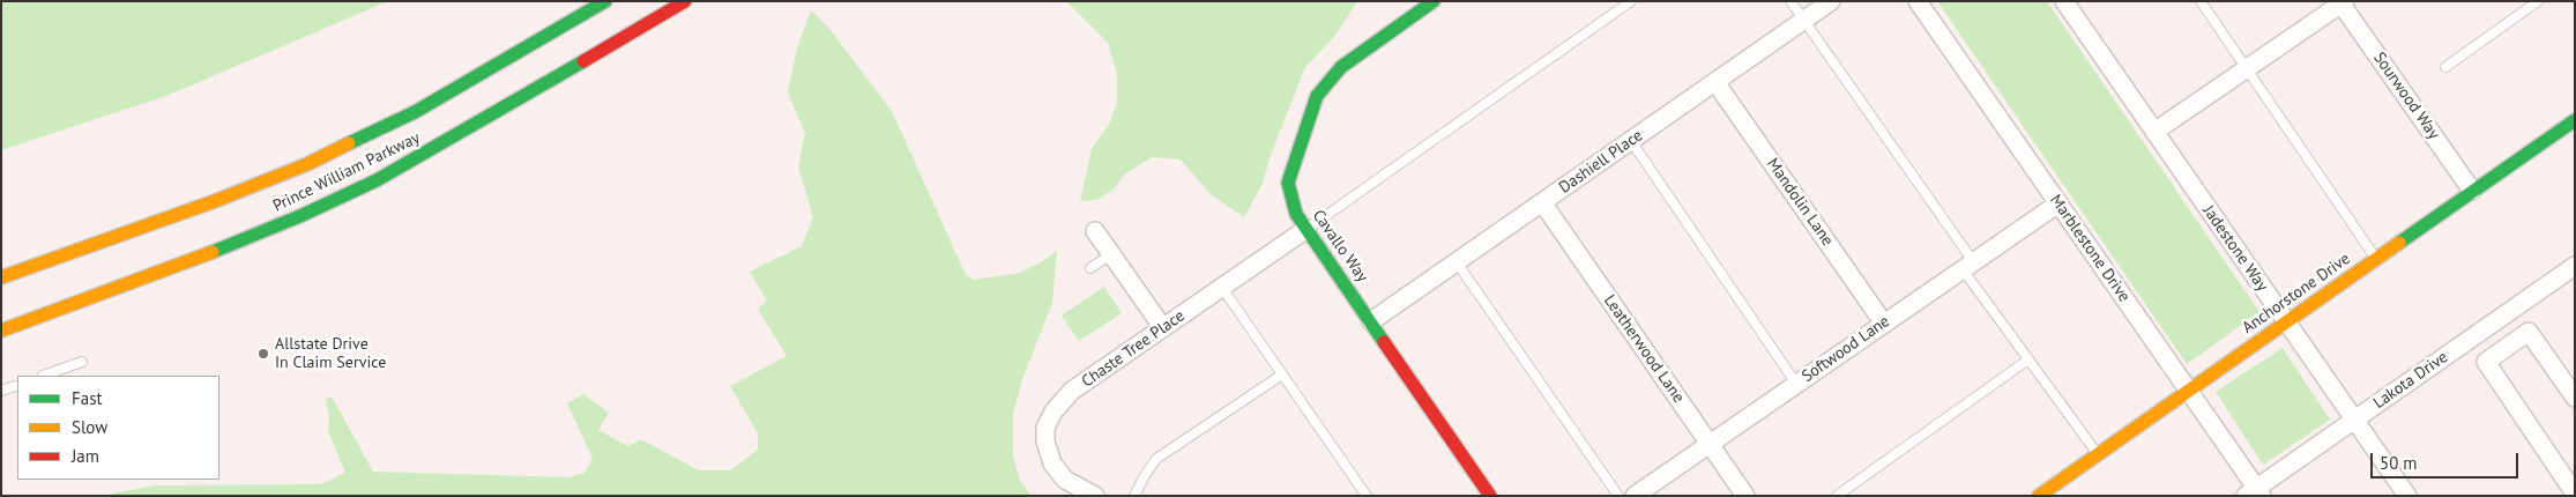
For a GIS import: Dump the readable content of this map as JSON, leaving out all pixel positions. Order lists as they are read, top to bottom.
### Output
{
  "streets": {
    "main road": ["Prince William Parkway", "Cavallo Way", "Anchorstone Drive"],
    "street": [
      "Sourwood Way",
      "Dashiell Place",
      "Mandolin Lane",
      "Marblestone Drive",
      "Jadestone Way",
      "Chaste Tree Place",
      "Leatherwood Lane",
      "Softwood Lane",
      "Lakota Drive"
    ]
  },
  "crossings": [
    ["Sourwood Way", "Anchorstone Drive"],
    ["Dashiell Place", "Mandolin Lane"],
    ["Dashiell Place", "Cavallo Way"],
    ["Dashiell Place", "Leatherwood Lane"],
    ["Mandolin Lane", "Softwood Lane"],
    ["Cavallo Way", "Chaste Tree Place"],
    ["Marblestone Drive", "Anchorstone Drive"],
    ["Marblestone Drive", "Softwood Lane"],
    ["Marblestone Drive", "Lakota Drive"],
    ["Jadestone Way", "Anchorstone Drive"],
    ["Jadestone Way", "Lakota Drive"],
    ["Leatherwood Lane", "Softwood Lane"]
  ],
  "places": ["Allstate Drive In Claim Service"],
  "legend": ["Fast", "Slow", "Jam"],
  "scale_bar": "50 m"
}
